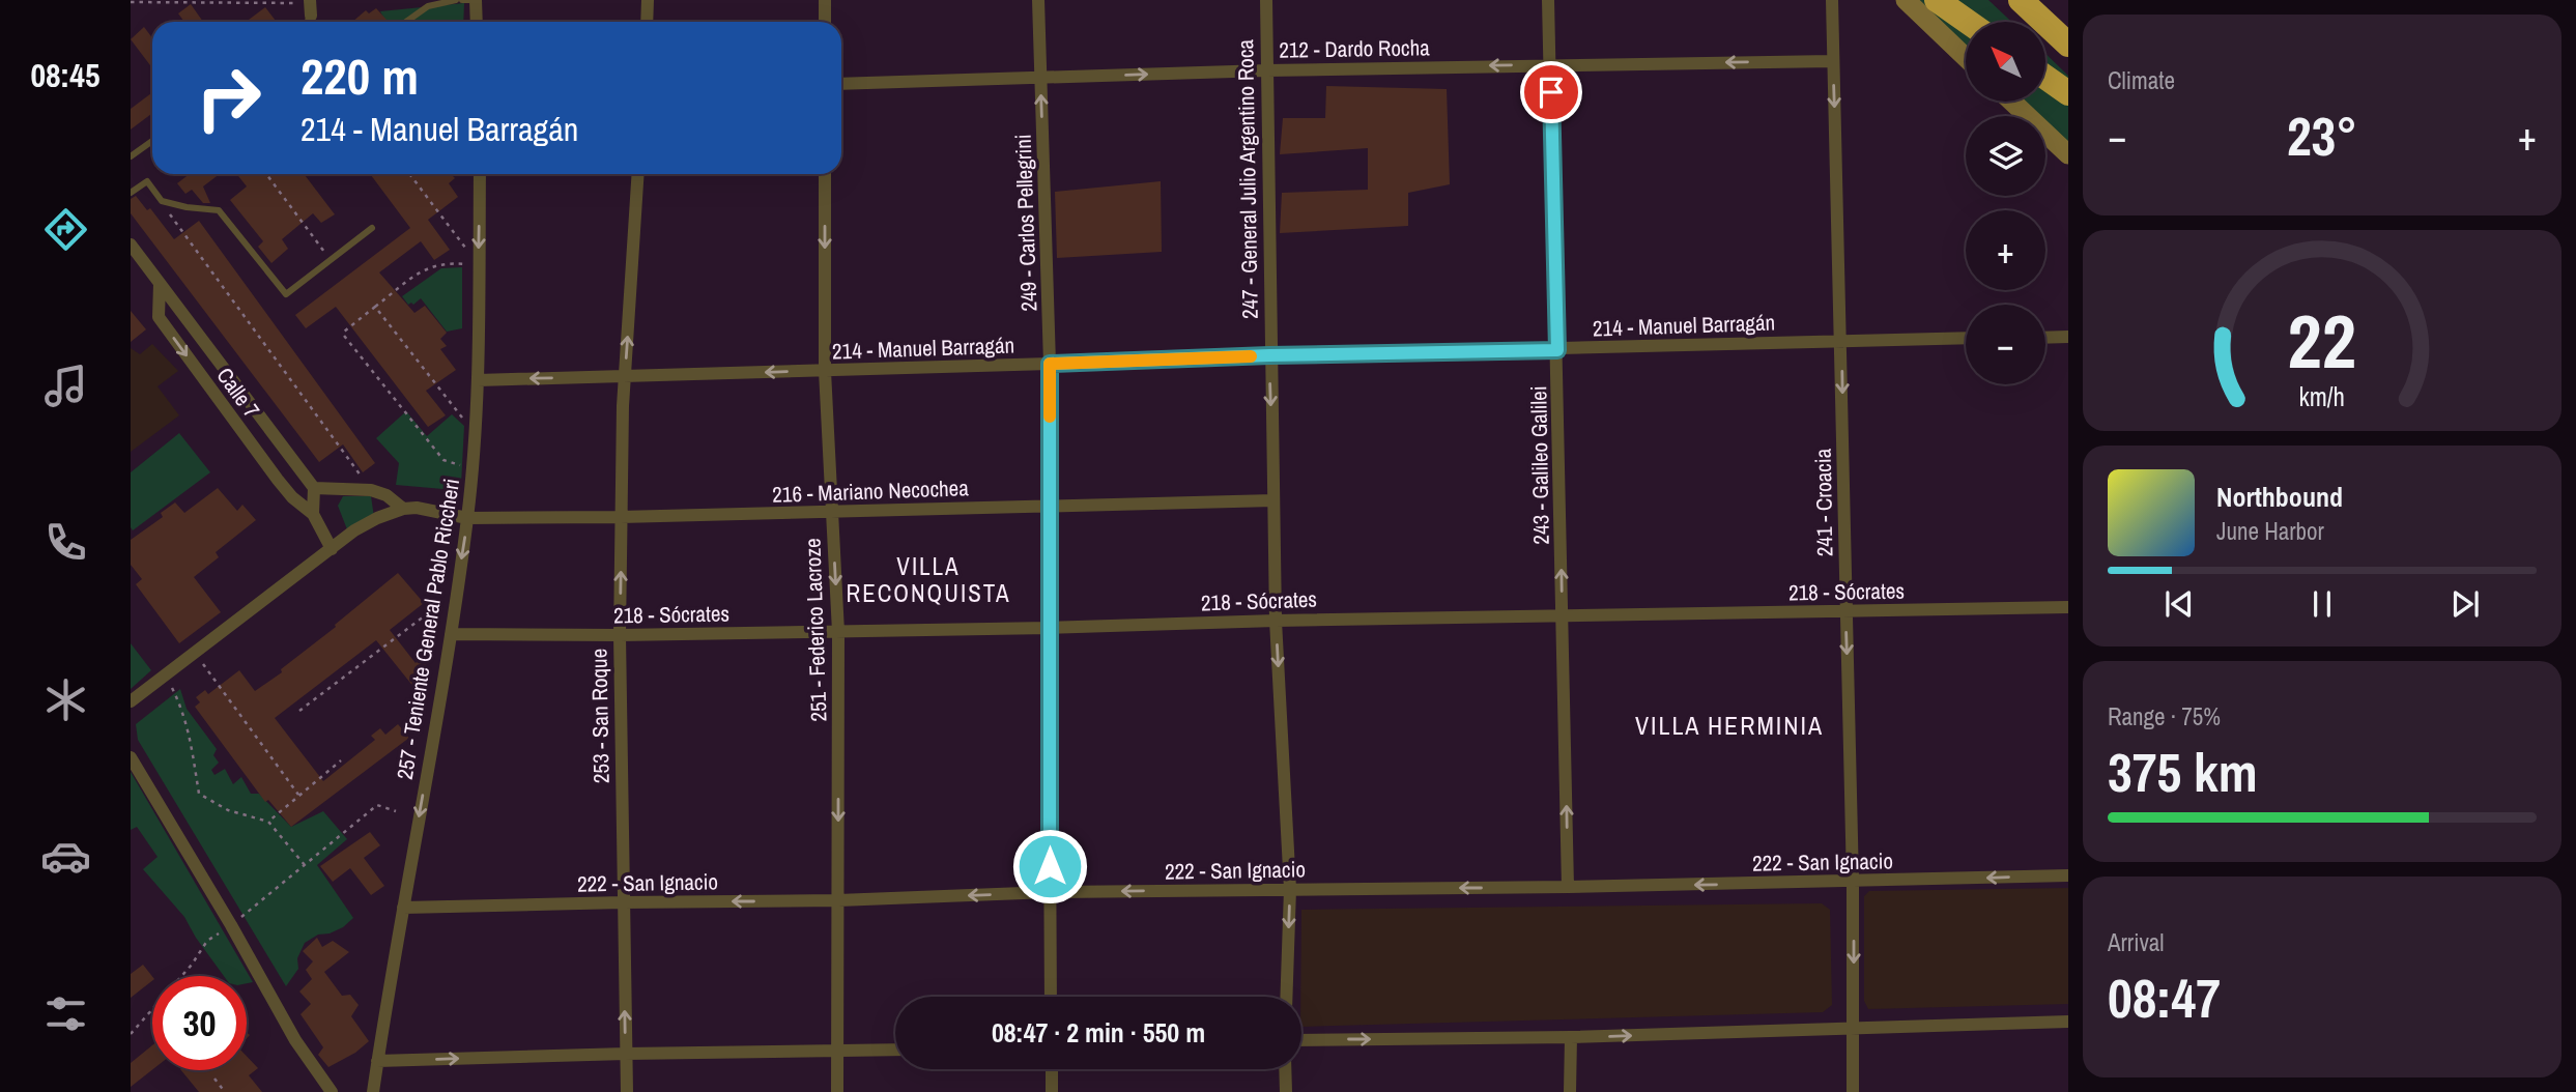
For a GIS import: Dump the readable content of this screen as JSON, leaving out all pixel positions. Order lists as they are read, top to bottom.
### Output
{
  "streets": {
    "street": [
      "212 - Dardo Rocha",
      "247 - General Julio Argentino Roca",
      "249 - Carlos Pellegrini",
      "214 - Manuel Barragán",
      "Calle 7",
      "243 - Galileo Galilei",
      "216 - Mariano Necochea",
      "241 - Croacia",
      "218 - Sócrates",
      "257 - Teniente General Pablo Riccheri",
      "251 - Federico Lacroze",
      "253 - San Roque",
      "222 - San Ignacio"
    ]
  },
  "crossings": [
    ["212 - Dardo Rocha", "247 - General Julio Argentino Roca"],
    ["212 - Dardo Rocha", "249 - Carlos Pellegrini"],
    ["212 - Dardo Rocha", "243 - Galileo Galilei"],
    ["212 - Dardo Rocha", "241 - Croacia"],
    ["247 - General Julio Argentino Roca", "214 - Manuel Barragán"],
    ["247 - General Julio Argentino Roca", "216 - Mariano Necochea"],
    ["247 - General Julio Argentino Roca", "218 - Sócrates"],
    ["247 - General Julio Argentino Roca", "222 - San Ignacio"],
    ["249 - Carlos Pellegrini", "214 - Manuel Barragán"],
    ["249 - Carlos Pellegrini", "216 - Mariano Necochea"],
    ["249 - Carlos Pellegrini", "218 - Sócrates"],
    ["249 - Carlos Pellegrini", "222 - San Ignacio"],
    ["214 - Manuel Barragán", "243 - Galileo Galilei"],
    ["214 - Manuel Barragán", "241 - Croacia"],
    ["214 - Manuel Barragán", "257 - Teniente General Pablo Riccheri"],
    ["214 - Manuel Barragán", "251 - Federico Lacroze"],
    ["214 - Manuel Barragán", "253 - San Roque"],
    ["243 - Galileo Galilei", "218 - Sócrates"],
    ["243 - Galileo Galilei", "222 - San Ignacio"],
    ["216 - Mariano Necochea", "257 - Teniente General Pablo Riccheri"],
    ["216 - Mariano Necochea", "251 - Federico Lacroze"],
    ["216 - Mariano Necochea", "253 - San Roque"],
    ["241 - Croacia", "218 - Sócrates"],
    ["241 - Croacia", "222 - San Ignacio"],
    ["218 - Sócrates", "257 - Teniente General Pablo Riccheri"],
    ["218 - Sócrates", "251 - Federico Lacroze"],
    ["218 - Sócrates", "253 - San Roque"],
    ["257 - Teniente General Pablo Riccheri", "222 - San Ignacio"],
    ["251 - Federico Lacroze", "222 - San Ignacio"],
    ["253 - San Roque", "222 - San Ignacio"]
  ],
  "one_way": [
    "247 - General Julio Argentino Roca",
    "243 - Galileo Galilei",
    "241 - Croacia",
    "257 - Teniente General Pablo Riccheri",
    "251 - Federico Lacroze",
    "253 - San Roque",
    "222 - San Ignacio"
  ],
  "districts": ["VILLA RECONQUISTA", "VILLA HERMINIA"],
  "north": "top left",
  "page": {
    "tabs": "08:45",
    "tile": [
      "Climate",
      ["Range · 75%", "375 km"],
      ["Arrival", "08:47"]
    ],
    "map_buttons": ["+", "−"],
    "turn": ["220 m", "214 - Manuel Barragán"],
    "heat": ["−", "23°", "+"],
    "song": ["Northbound", "June Harbor"],
    "limit": "30",
    "trip": "08:47 · 2 min · 550 m",
    "gauge": ["22", "km/h"]
  }
}
